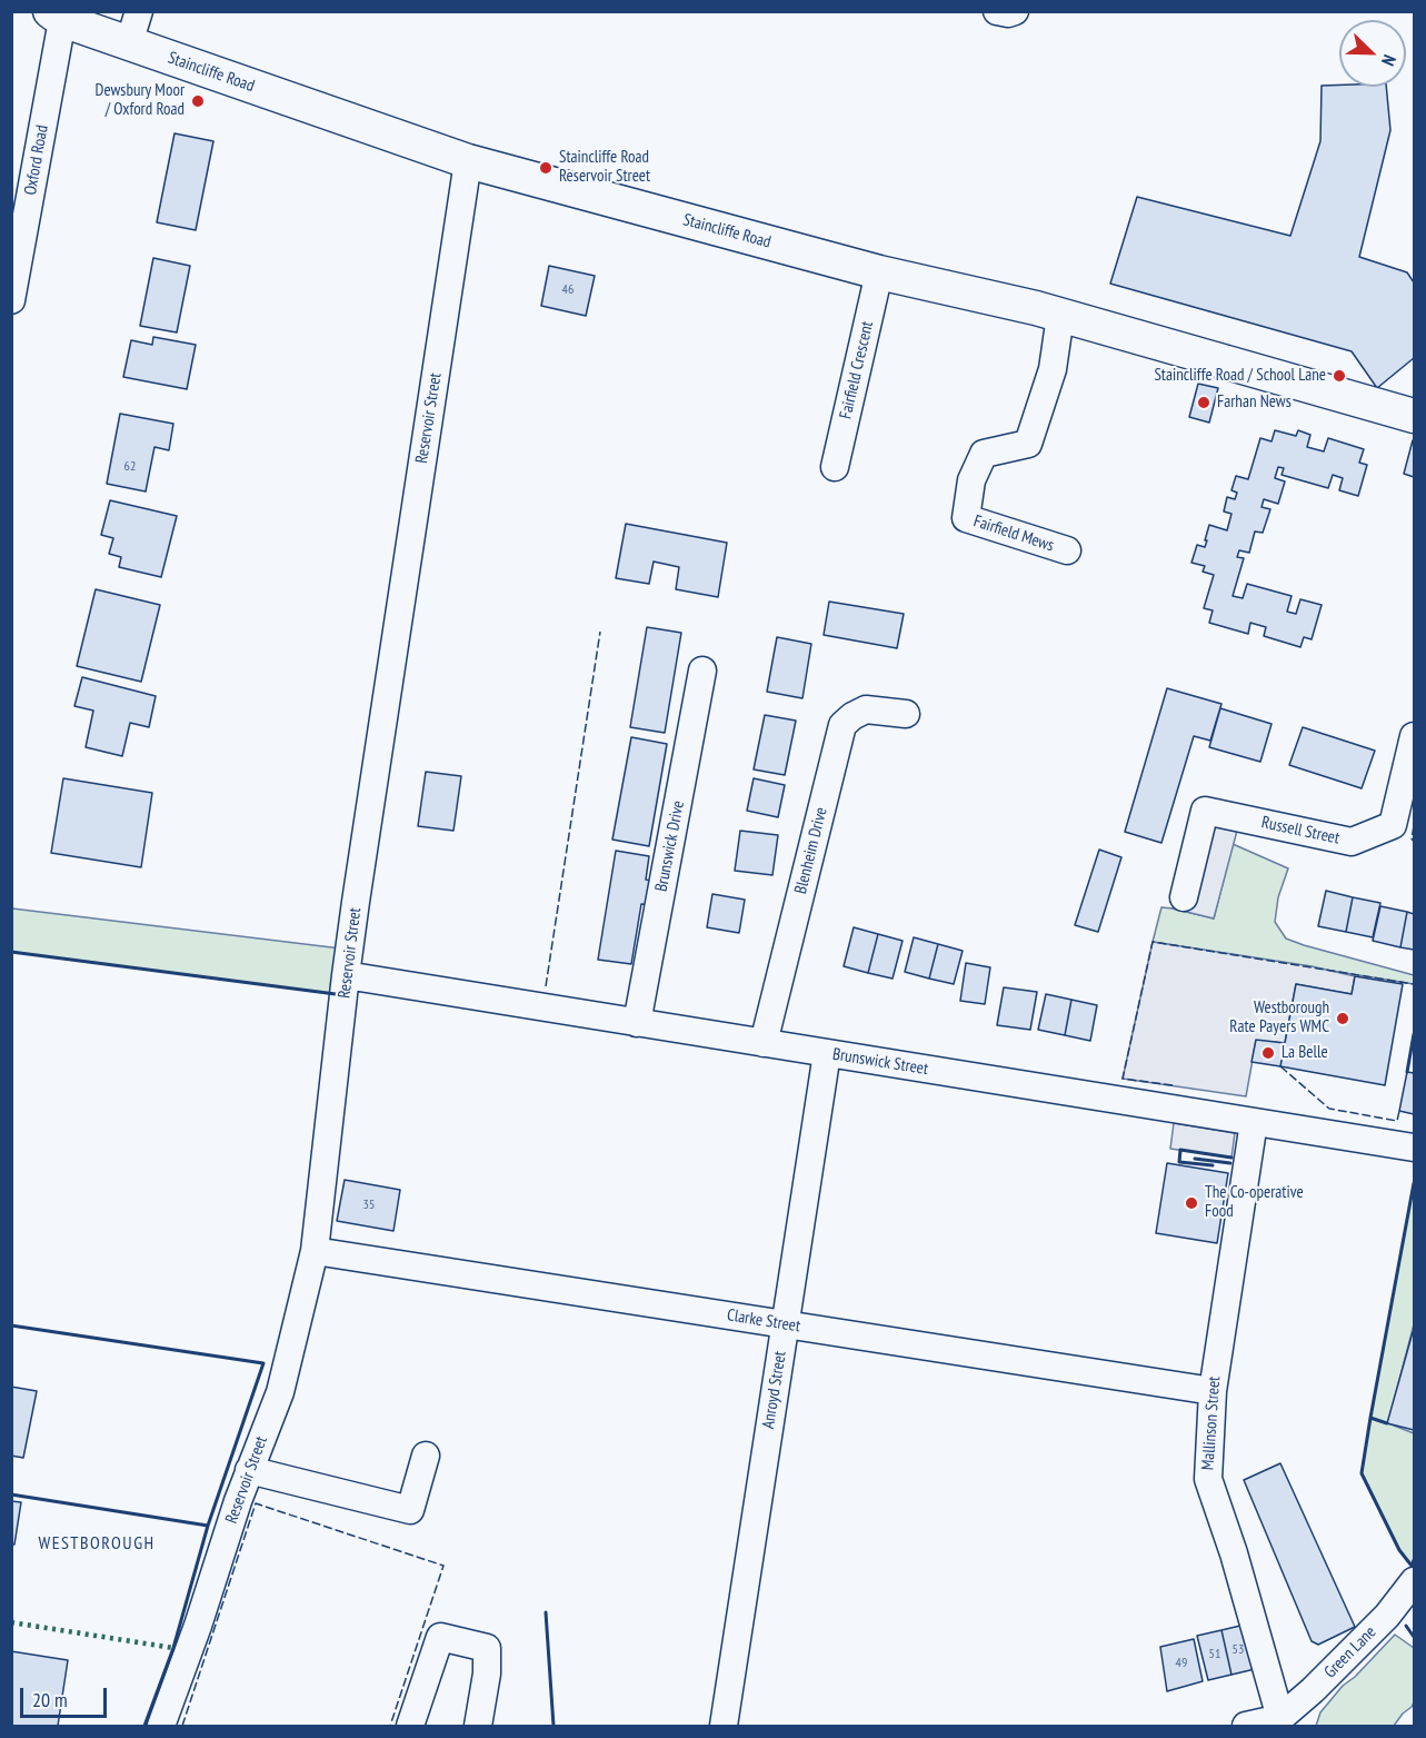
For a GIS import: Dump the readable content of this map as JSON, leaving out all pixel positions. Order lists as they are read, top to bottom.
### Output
{
  "streets": {
    "street": [
      "Staincliffe Road",
      "Oxford Road",
      "Fairfield Crescent",
      "Reservoir Street",
      "Fairfield Mews",
      "Russell Street",
      "Brunswick Drive",
      "Blenheim Drive",
      "Brunswick Street",
      "Clarke Street",
      "Anroyd Street",
      "Mallinson Street",
      "Green Lane"
    ]
  },
  "crossings": [
    ["Staincliffe Road", "Oxford Road"],
    ["Staincliffe Road", "Fairfield Crescent"],
    ["Staincliffe Road", "Reservoir Street"],
    ["Staincliffe Road", "Fairfield Mews"],
    ["Reservoir Street", "Brunswick Street"],
    ["Reservoir Street", "Clarke Street"],
    ["Brunswick Drive", "Brunswick Street"],
    ["Blenheim Drive", "Brunswick Street"],
    ["Brunswick Street", "Anroyd Street"],
    ["Brunswick Street", "Mallinson Street"],
    ["Clarke Street", "Anroyd Street"],
    ["Clarke Street", "Mallinson Street"],
    ["Mallinson Street", "Green Lane"]
  ],
  "districts": ["WESTBOROUGH"],
  "places": [
    "Dewsbury Moor / Oxford Road",
    "Staincliffe Road Reservoir Street",
    "Staincliffe Road / School Lane",
    "Farhan News",
    "Westborough Rate Payers WMC",
    "La Belle",
    "The Co-operative Food"
  ],
  "house_numbers": [
    "46",
    "62",
    "35",
    "53",
    "51",
    "49"
  ],
  "scale_bar": "20 m",
  "north": "bottom right"
}
